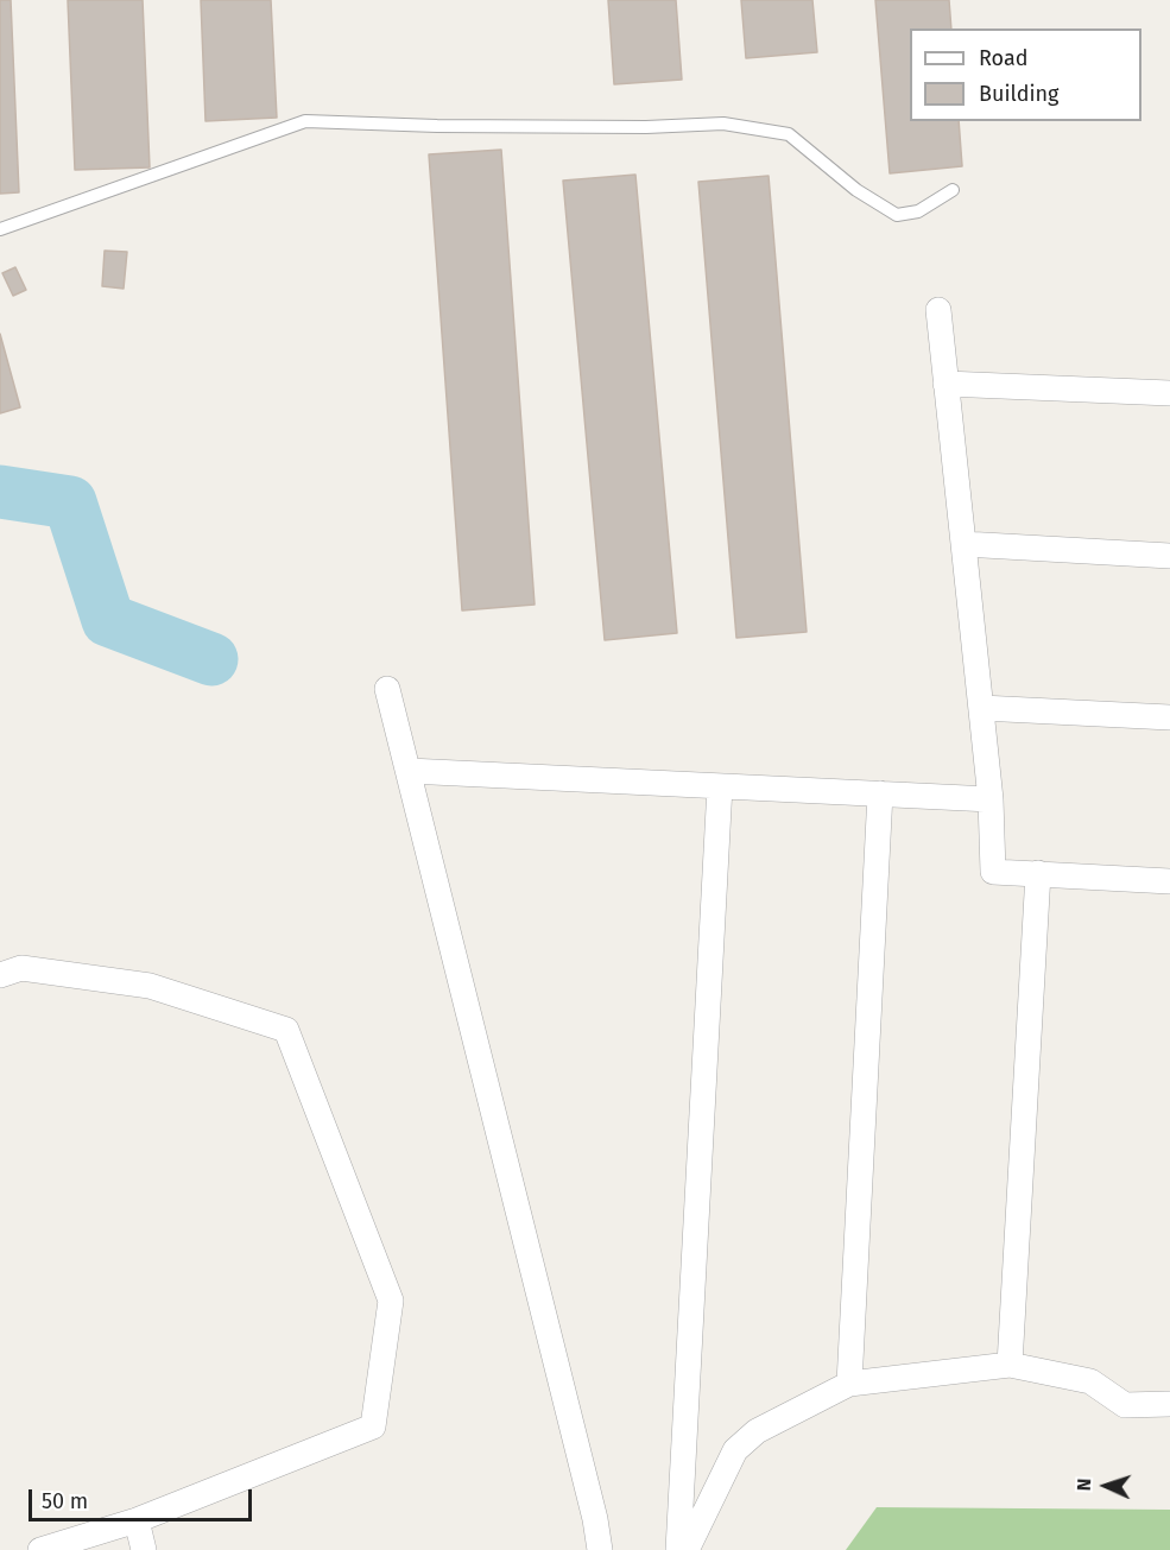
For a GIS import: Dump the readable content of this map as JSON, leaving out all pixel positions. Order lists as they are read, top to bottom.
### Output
{
  "legend": ["Road", "Building"],
  "scale_bar": "50 m",
  "north": "left"
}
